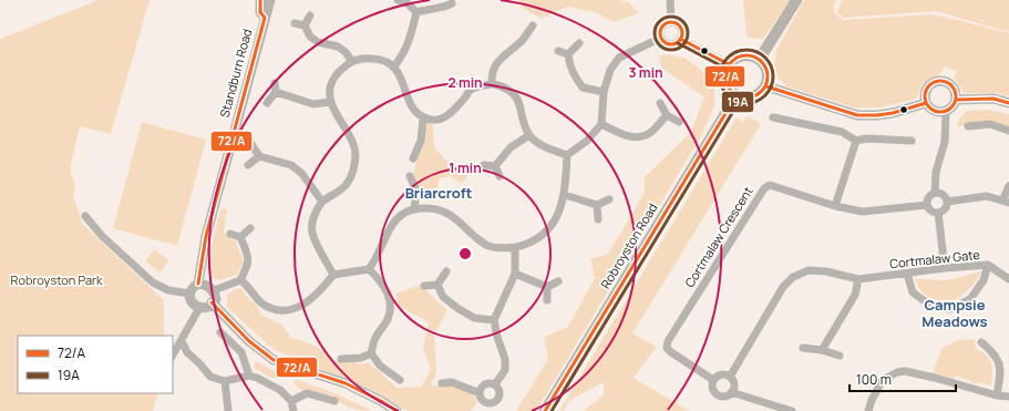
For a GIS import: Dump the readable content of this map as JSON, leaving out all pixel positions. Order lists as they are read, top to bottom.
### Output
{
  "streets": {
    "main road": ["Robroyston Road"],
    "street": ["Standburn Road", "Cortmalaw Crescent", "Cortmalaw Gate"]
  },
  "districts": ["Briarcroft", "Campsie Meadows"],
  "parks": ["Robroyston Park"],
  "lines": ["transit line 72/A", "transit line 19A"],
  "legend": ["72/A", "19A"],
  "scale_bar": "100 m",
  "rings": ["3 min", "2 min", "1 min"]
}
